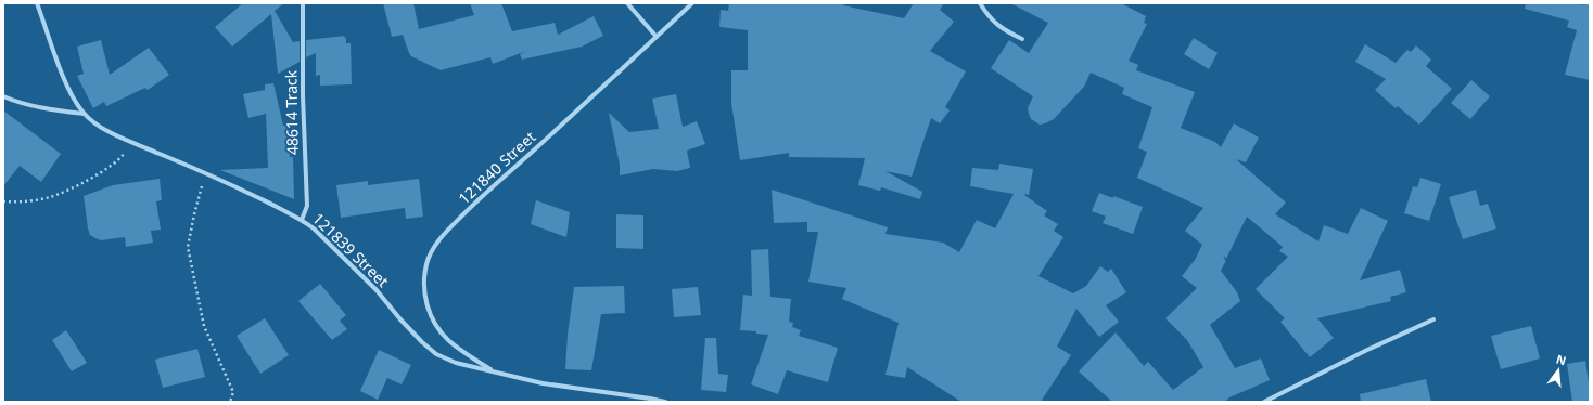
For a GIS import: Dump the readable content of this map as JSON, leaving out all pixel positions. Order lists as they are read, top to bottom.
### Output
{
  "streets": {
    "street": ["48614 Track", "121840 Street", "121839 Street"]
  },
  "crossings": [
    ["48614 Track", "121839 Street"],
    ["121840 Street", "121839 Street"]
  ],
  "north": "top"
}
